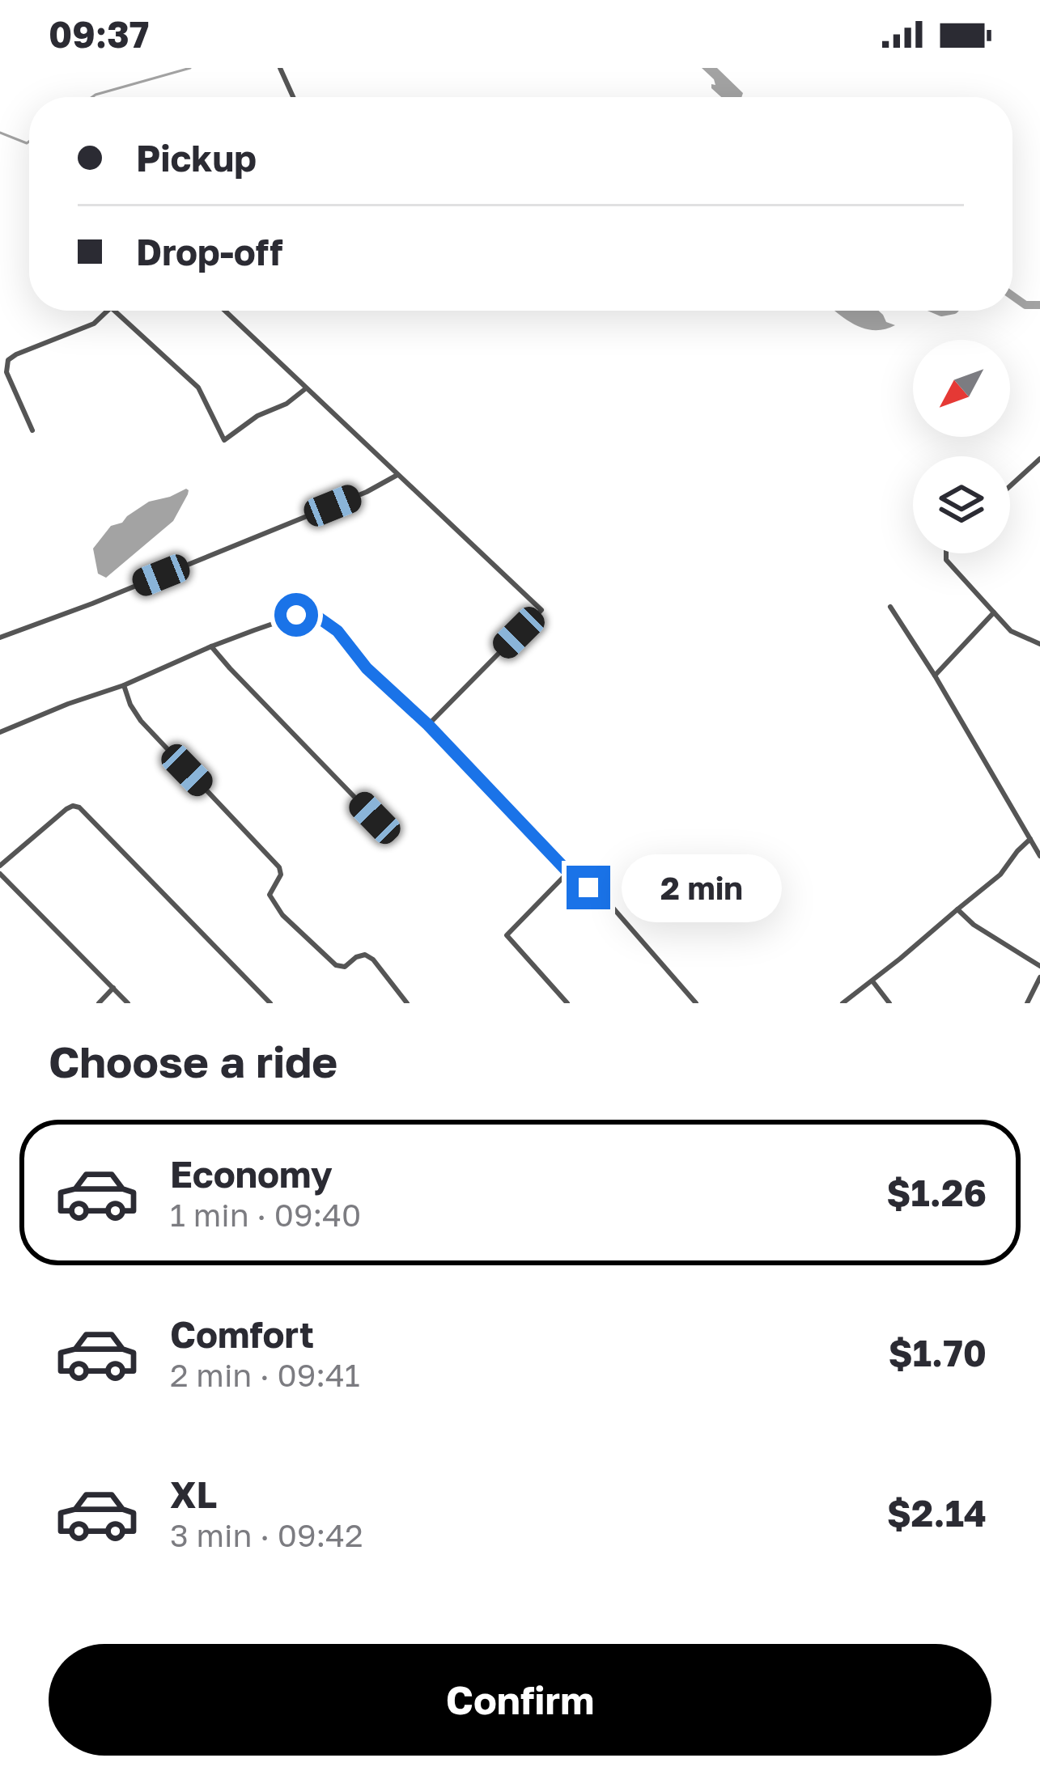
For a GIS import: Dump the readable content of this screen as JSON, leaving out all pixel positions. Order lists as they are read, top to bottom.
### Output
{
  "north": "bottom left",
  "page": {
    "status": "09:37",
    "banner": ["Pickup", "Drop-off"],
    "bubble": "2 min",
    "heading": "Choose a ride",
    "list": [
      {
        "name": "Economy",
        "note": "1 min · 09:40",
        "value": "$1.26"
      },
      {
        "name": "Comfort",
        "note": "2 min · 09:41",
        "value": "$1.70"
      },
      {
        "name": "XL",
        "note": "3 min · 09:42",
        "value": "$2.14"
      }
    ],
    "buttons": "Confirm"
  }
}
